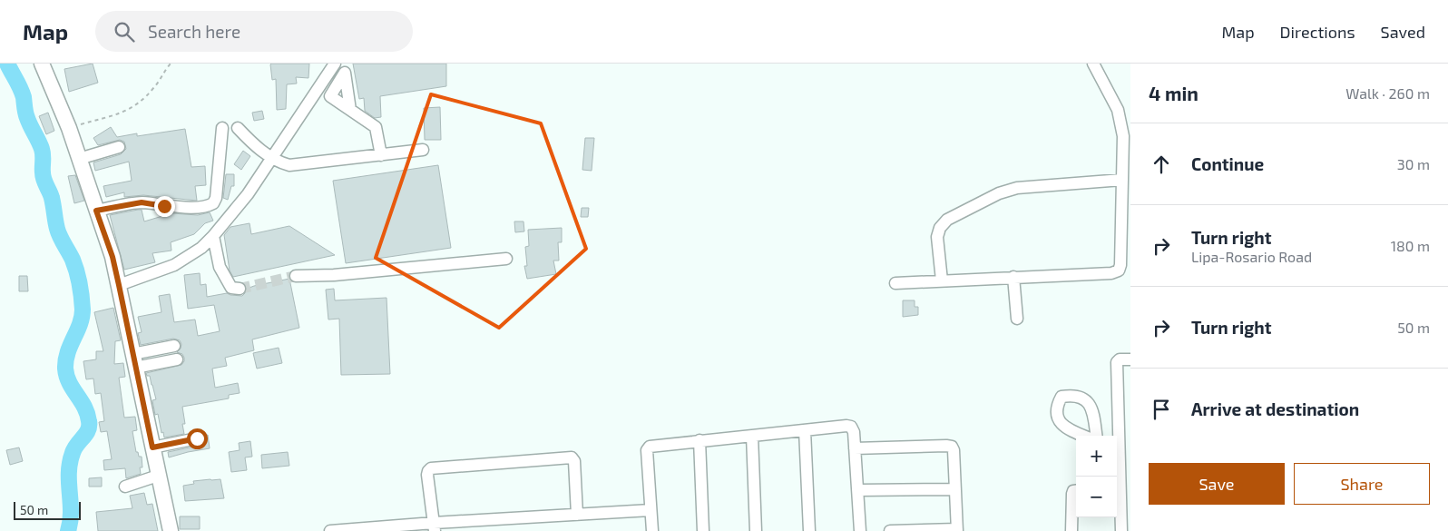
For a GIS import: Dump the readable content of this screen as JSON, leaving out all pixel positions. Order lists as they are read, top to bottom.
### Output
{
  "scale_bar": "50 m",
  "page": {
    "header": "Map",
    "search": "Search here",
    "nav": ["Map", "Directions", "Saved"],
    "heading": ["4 min", "Walk · 260 m"],
    "list": [
      ["Continue", "30 m"],
      ["Turn right", "Lipa-Rosario Road", "180 m"],
      ["Turn right", "50 m"],
      "Arrive at destination"
    ],
    "map_buttons": ["+", "−"],
    "buttons": ["Save", "Share"],
    "scale": "50 m"
  }
}
